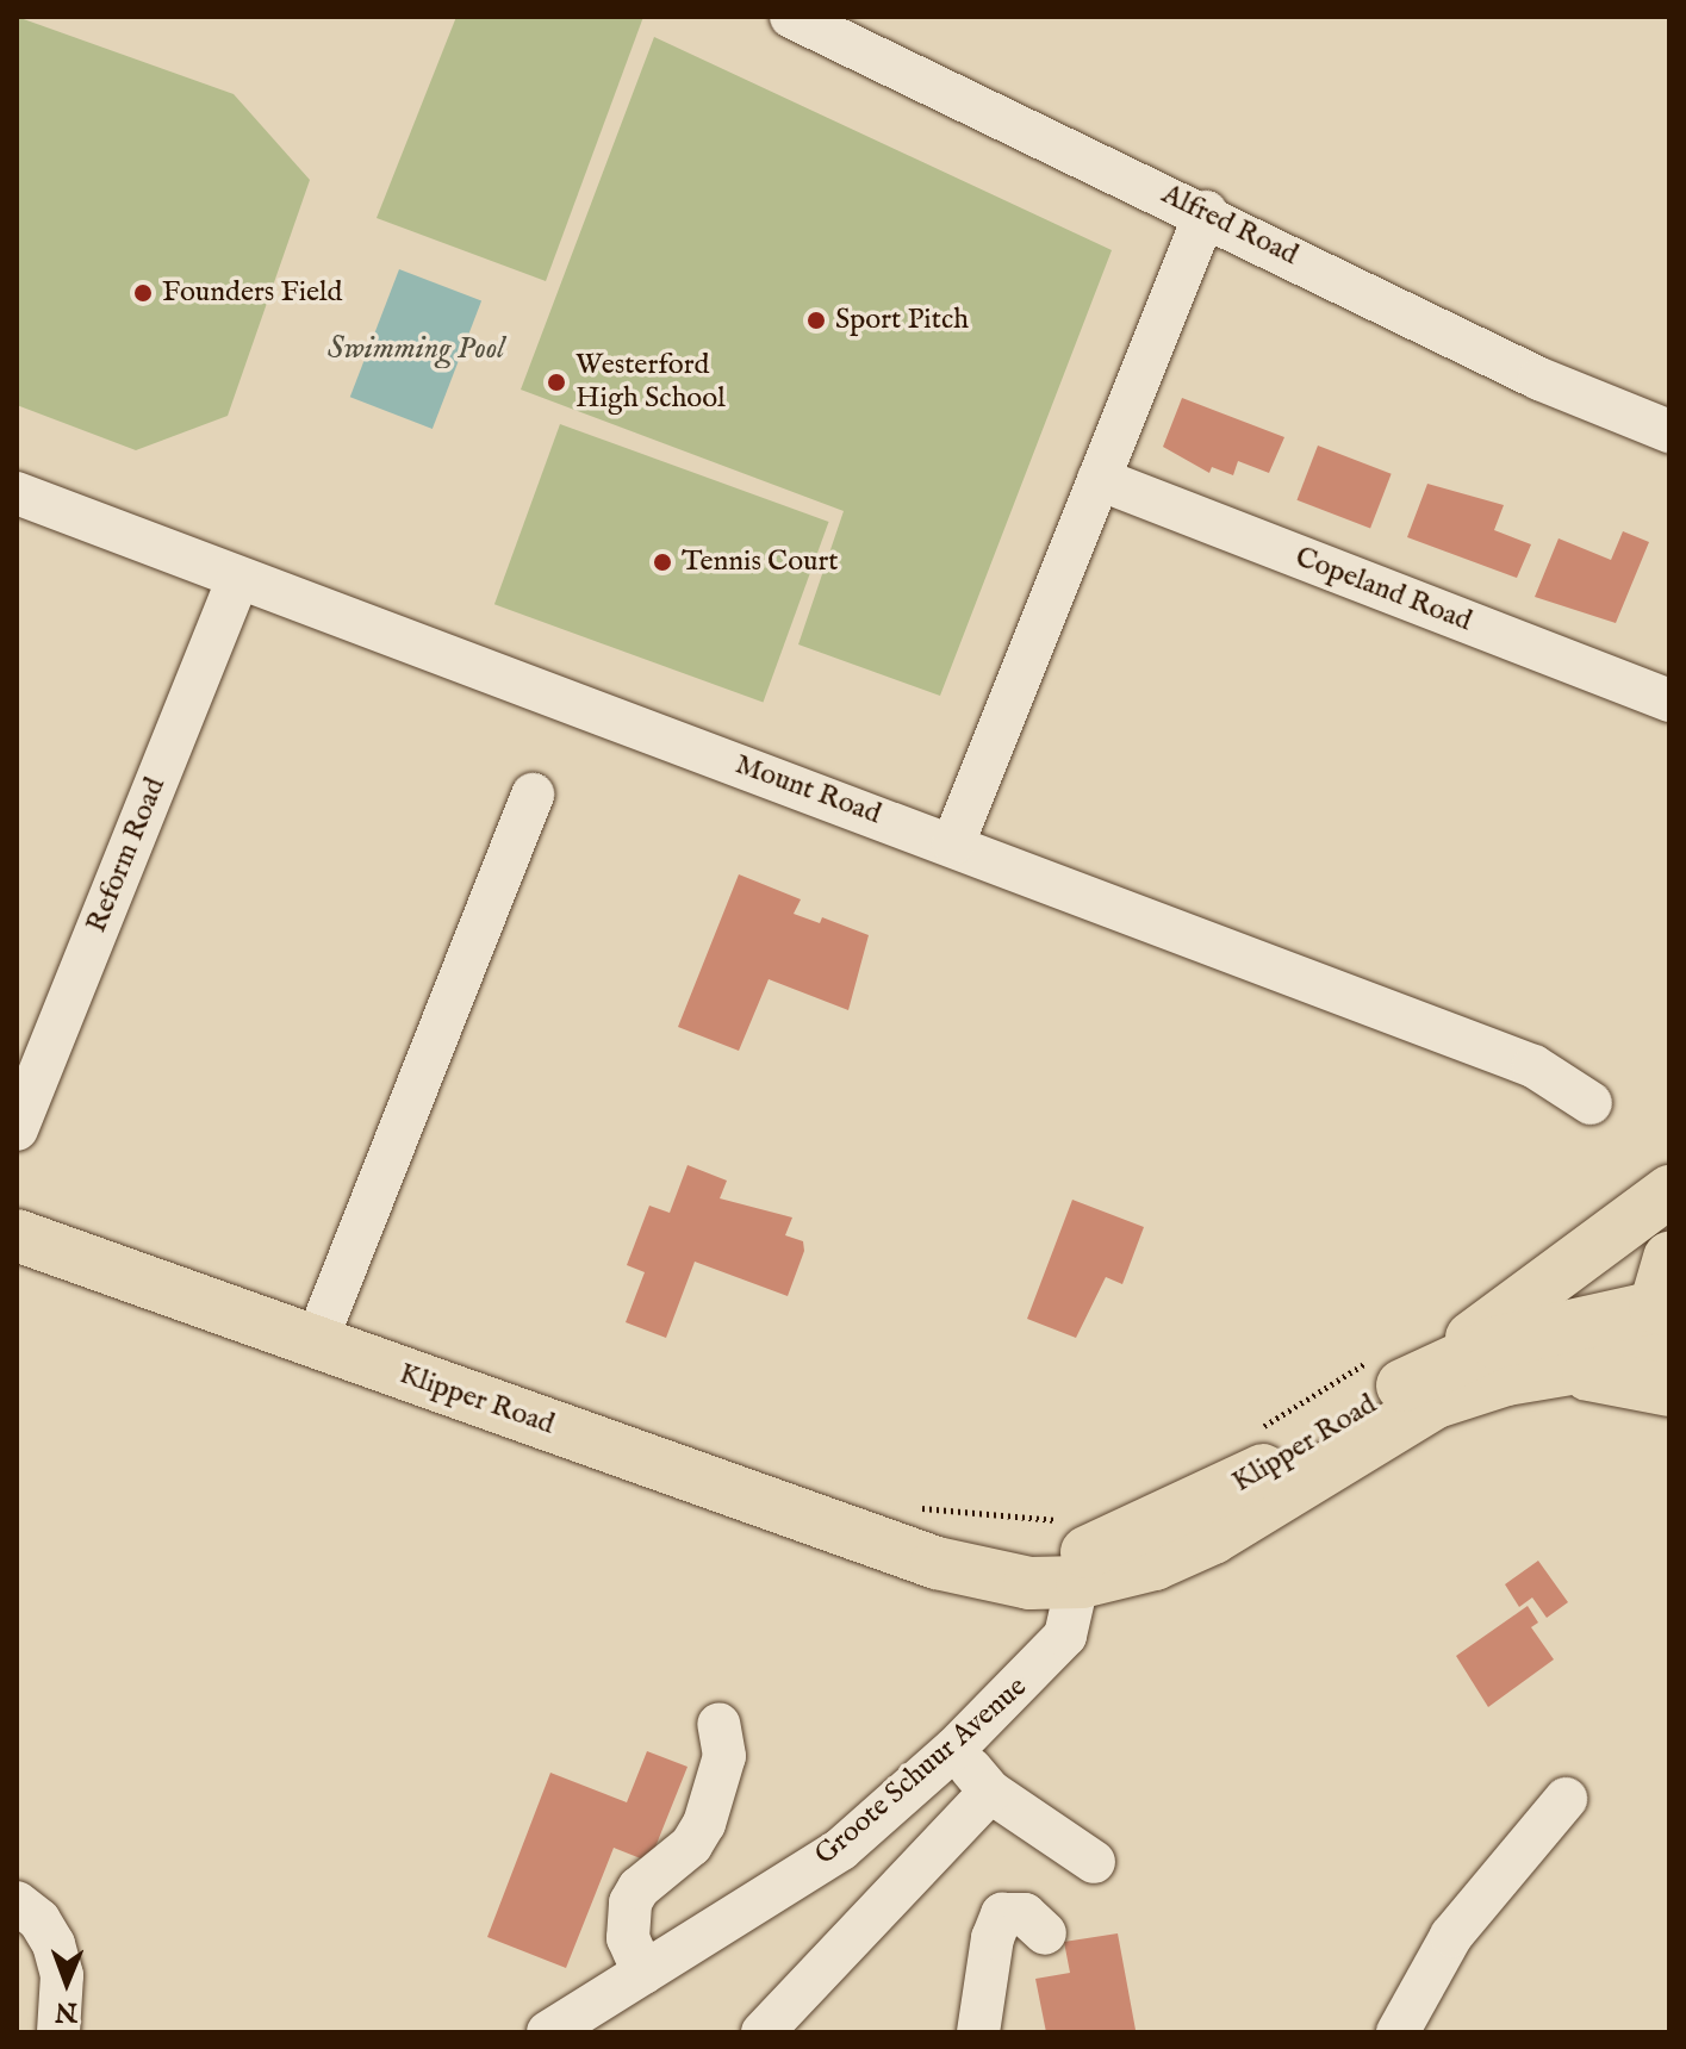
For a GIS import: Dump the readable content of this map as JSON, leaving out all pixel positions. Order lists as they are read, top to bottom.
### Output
{
  "streets": {
    "main road": ["Klipper Road"],
    "street": [
      "Alfred Road",
      "Copeland Road",
      "Mount Road",
      "Reform Road",
      "Groote Schuur Avenue"
    ]
  },
  "crossings": [
    ["Mount Road", "Reform Road"],
    ["Klipper Road", "Groote Schuur Avenue"]
  ],
  "water": ["Swimming Pool"],
  "places": [
    "Founders Field",
    "Sport Pitch",
    "Westerford High School",
    "Tennis Court"
  ],
  "north": "bottom"
}
